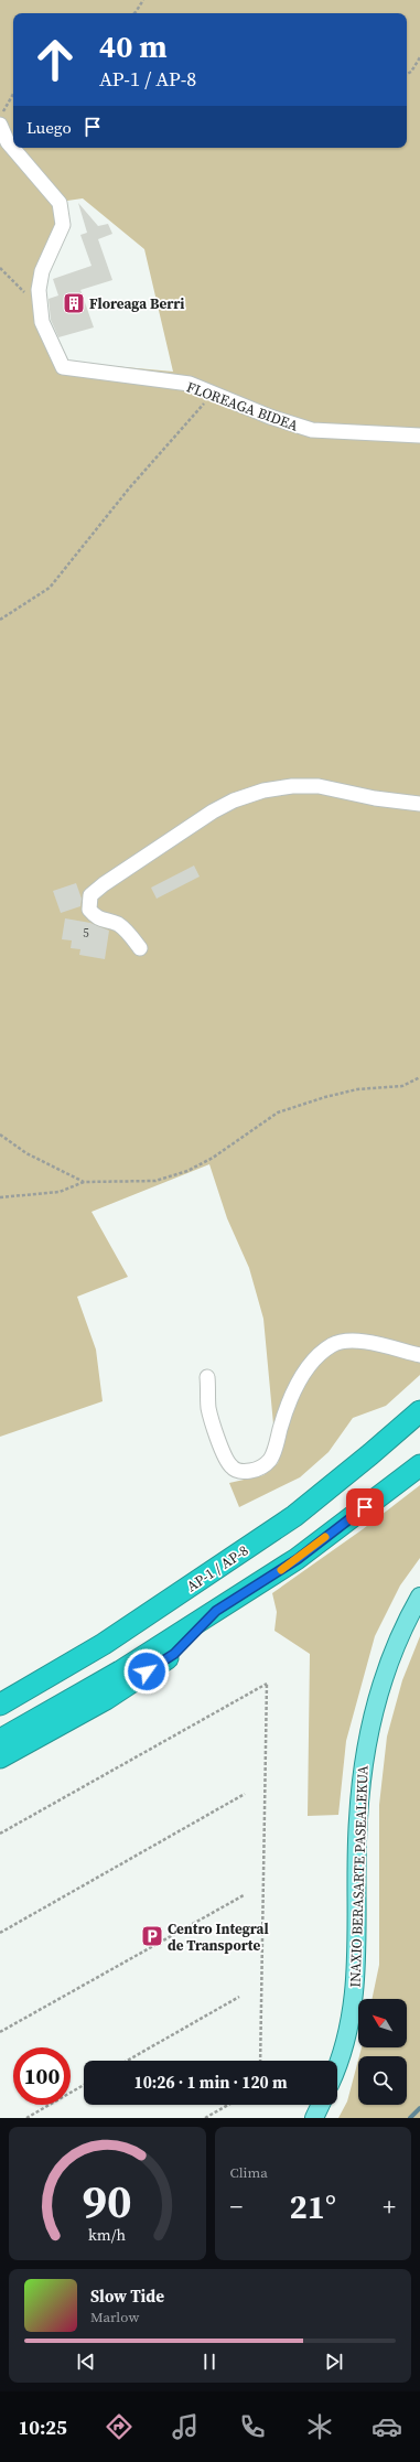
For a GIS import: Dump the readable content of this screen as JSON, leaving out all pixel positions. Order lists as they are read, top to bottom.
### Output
{
  "streets": {
    "highway": ["AP-1 / AP-8"],
    "main road": ["INAXIO BERASARTE PASEALEKUA"],
    "street": ["FLOREAGA BIDEA"]
  },
  "places": {
    "building": ["Floreaga Berri"],
    "parking": ["Centro Integral de Transporte"]
  },
  "house_numbers": ["5"],
  "north": "top left",
  "page": {
    "turn": ["40 m", "AP-1 / AP-8"],
    "then": "Luego",
    "limit": "100",
    "trip": "10:26 · 1 min · 120 m",
    "tile": "Clima",
    "heat": ["−", "21°", "+"],
    "song": ["Slow Tide", "Marlow"],
    "tabs": "10:25",
    "gauge": ["90", "km/h"]
  }
}
